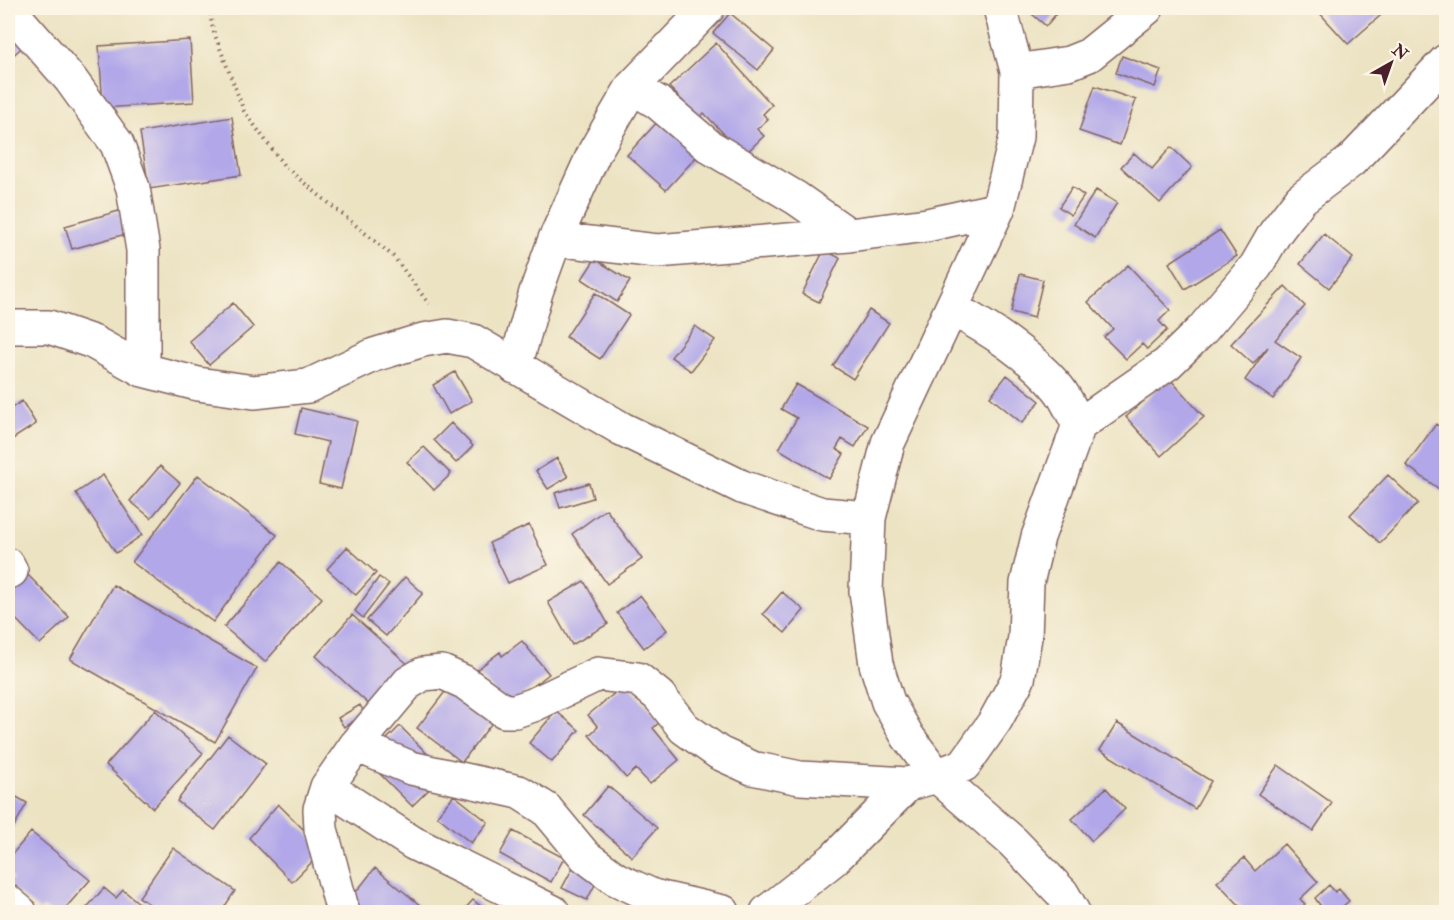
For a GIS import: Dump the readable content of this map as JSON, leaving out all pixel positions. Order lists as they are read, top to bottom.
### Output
{
  "north": "top right"
}
